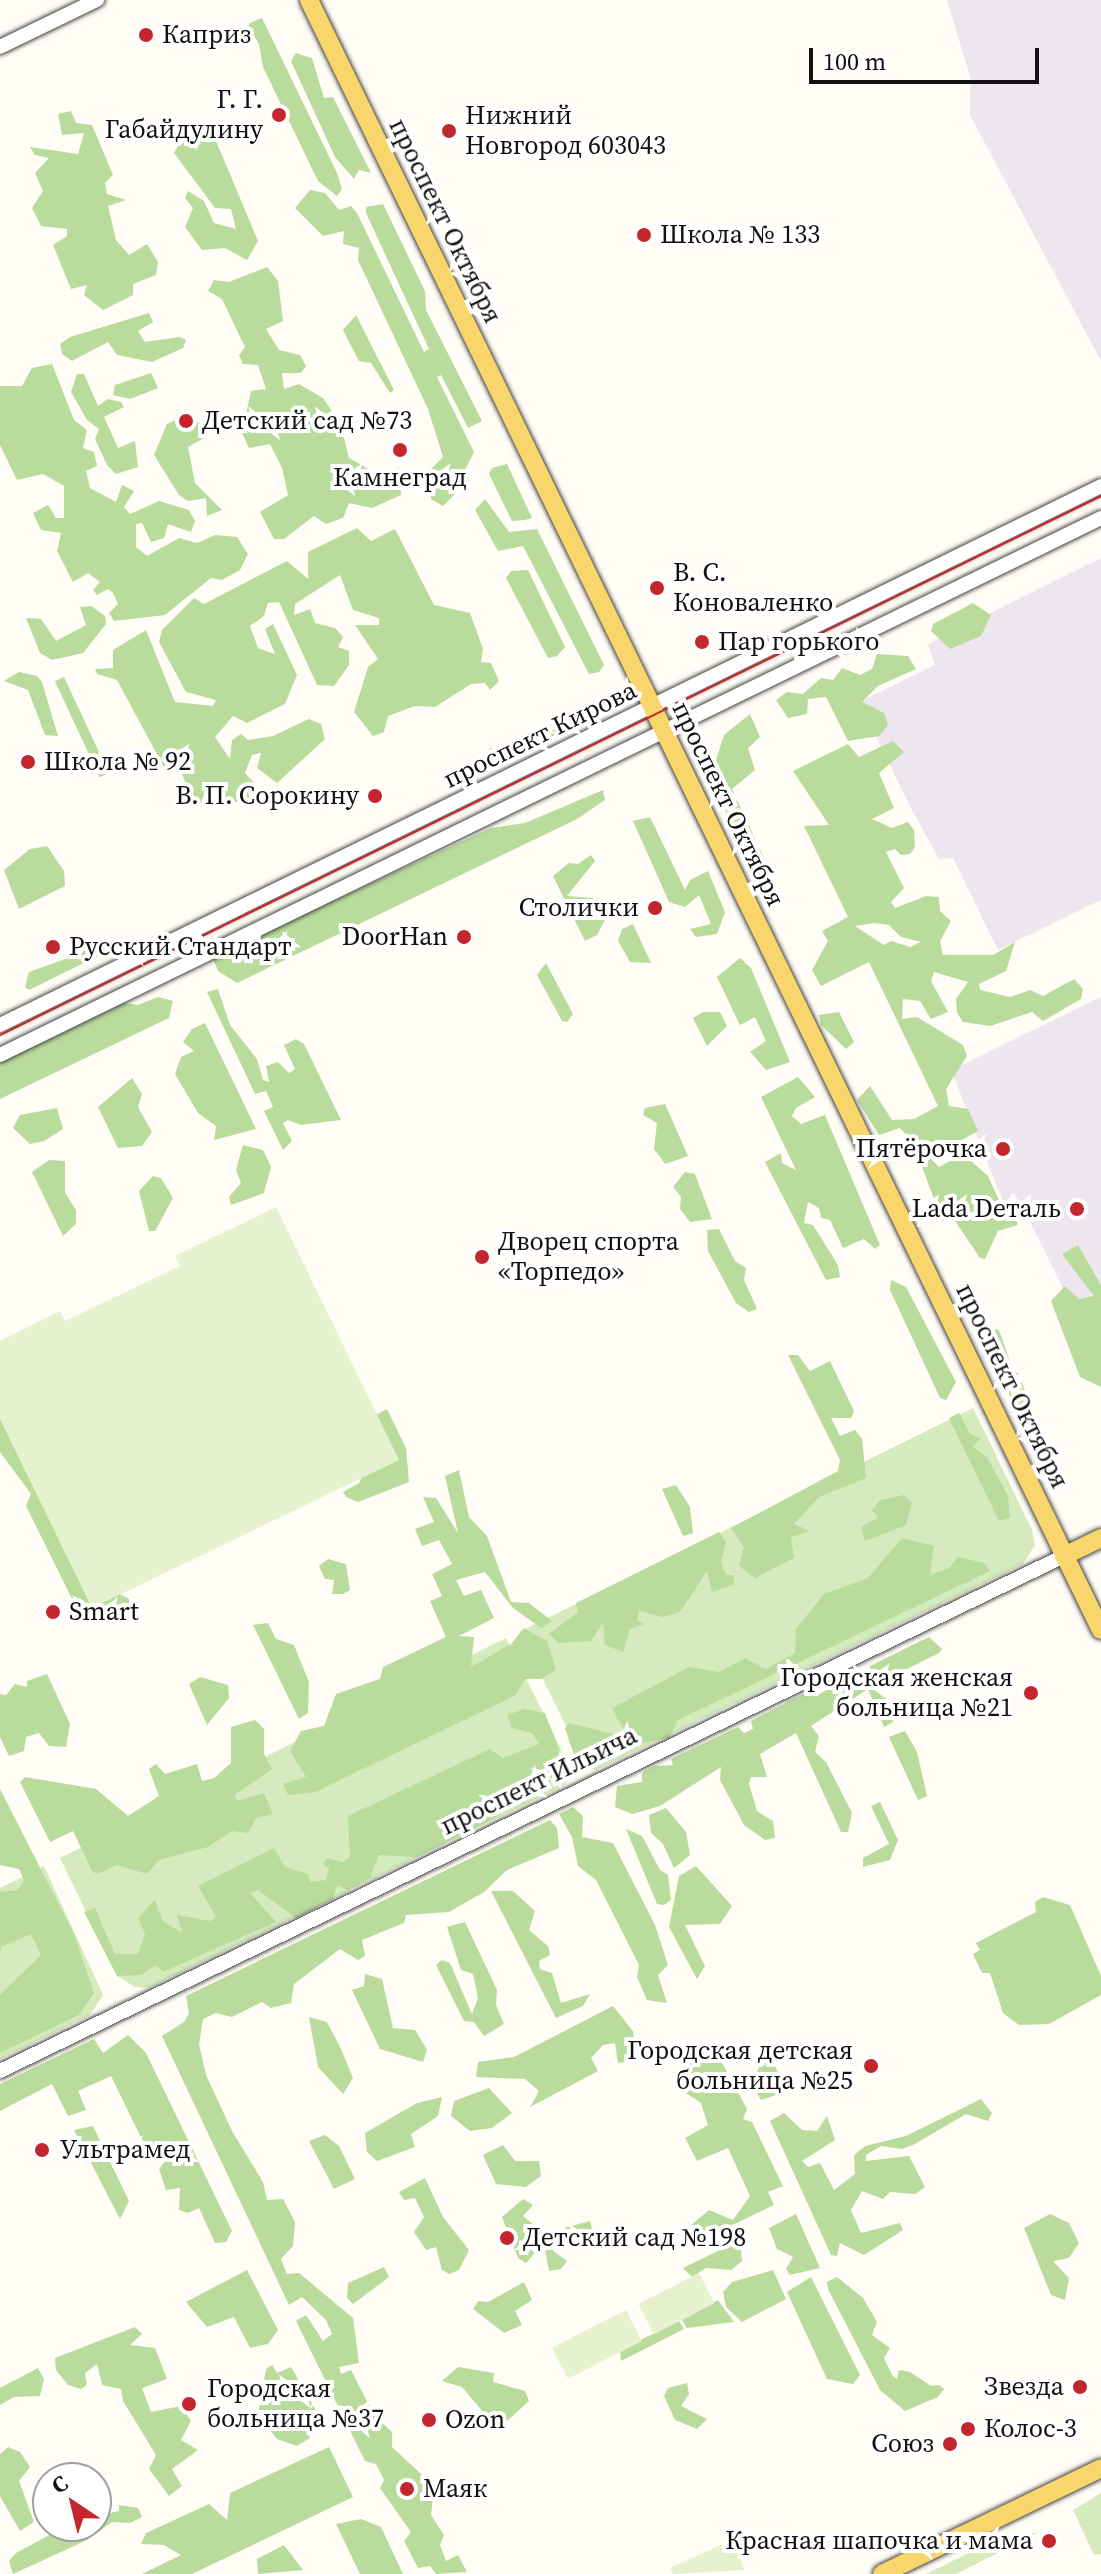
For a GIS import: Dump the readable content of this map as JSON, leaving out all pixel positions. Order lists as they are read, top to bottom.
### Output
{
  "streets": {
    "main road": ["проспект Октября", "проспект Ильича"],
    "street": ["проспект Кирова"]
  },
  "crossings": [
    ["проспект Октября", "проспект Кирова"],
    ["проспект Октября", "проспект Ильича"]
  ],
  "places": [
    "Каприз",
    "Г. Г. Габайдулину",
    "Нижний Новгород 603043",
    "Школа № 133",
    "Детский сад №73",
    "Камнеград",
    "В. С. Коноваленко",
    "Пар горького",
    "Школа № 92",
    "В. П. Сорокину",
    "Столички",
    "DoorHan",
    "Русский Стандарт",
    "Пятёрочка",
    "Lada Dеталь",
    "Дворец спорта «Торпедо»",
    "Smart",
    "Городская женская больница №21",
    "Городская детская больница №25",
    "Ультрамед",
    "Детский сад №198",
    "Звезда",
    "Городская больница №37",
    "Ozon",
    "Колос-3",
    "Союз",
    "Маяк",
    "Красная шапочка и мама"
  ],
  "scale_bar": "100 m",
  "north": "top left"
}
